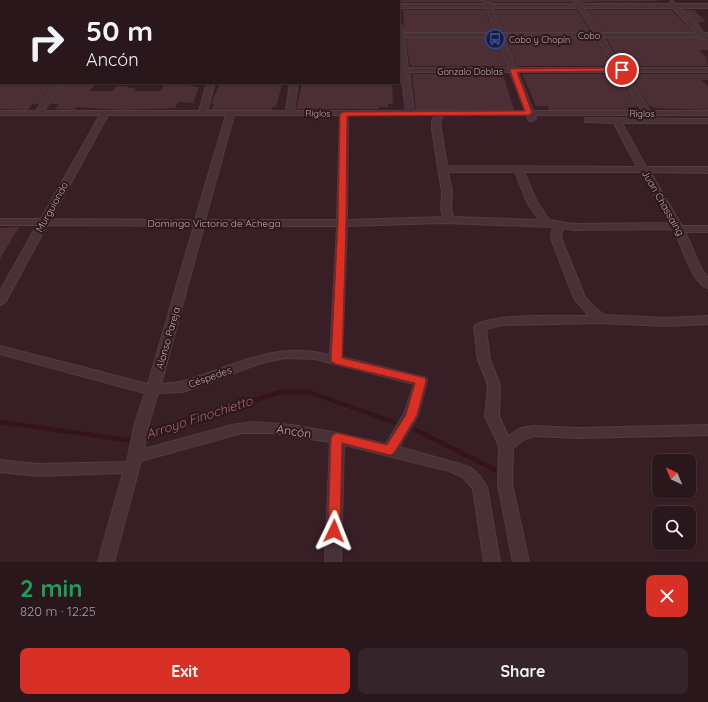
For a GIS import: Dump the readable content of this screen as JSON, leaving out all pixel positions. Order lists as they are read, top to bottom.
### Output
{
  "streets": {
    "street": [
      "Cobo",
      "Gonzalo Doblas",
      "Riglos",
      "Juan Chassaing",
      "Murguiondo",
      "Domingo Victorio de Achega",
      "Alonso Pareja",
      "Céspedes",
      "Ancón"
    ]
  },
  "crossings": [
    ["Riglos", "Murguiondo"],
    ["Riglos", "Alonso Pareja"],
    ["Juan Chassaing", "Domingo Victorio de Achega"],
    ["Murguiondo", "Domingo Victorio de Achega"],
    ["Domingo Victorio de Achega", "Alonso Pareja"],
    ["Alonso Pareja", "Céspedes"],
    ["Alonso Pareja", "Ancón"],
    ["Céspedes", "Ancón"]
  ],
  "water": ["Arroyo Finochietto"],
  "places": {
    "bus stop": ["Cobo y Chopín"]
  },
  "north": "top left",
  "page": {
    "turn": ["50 m", "Ancón"],
    "heading": ["2 min", "820 m · 12:25"],
    "buttons": ["Exit", "Share"]
  }
}
